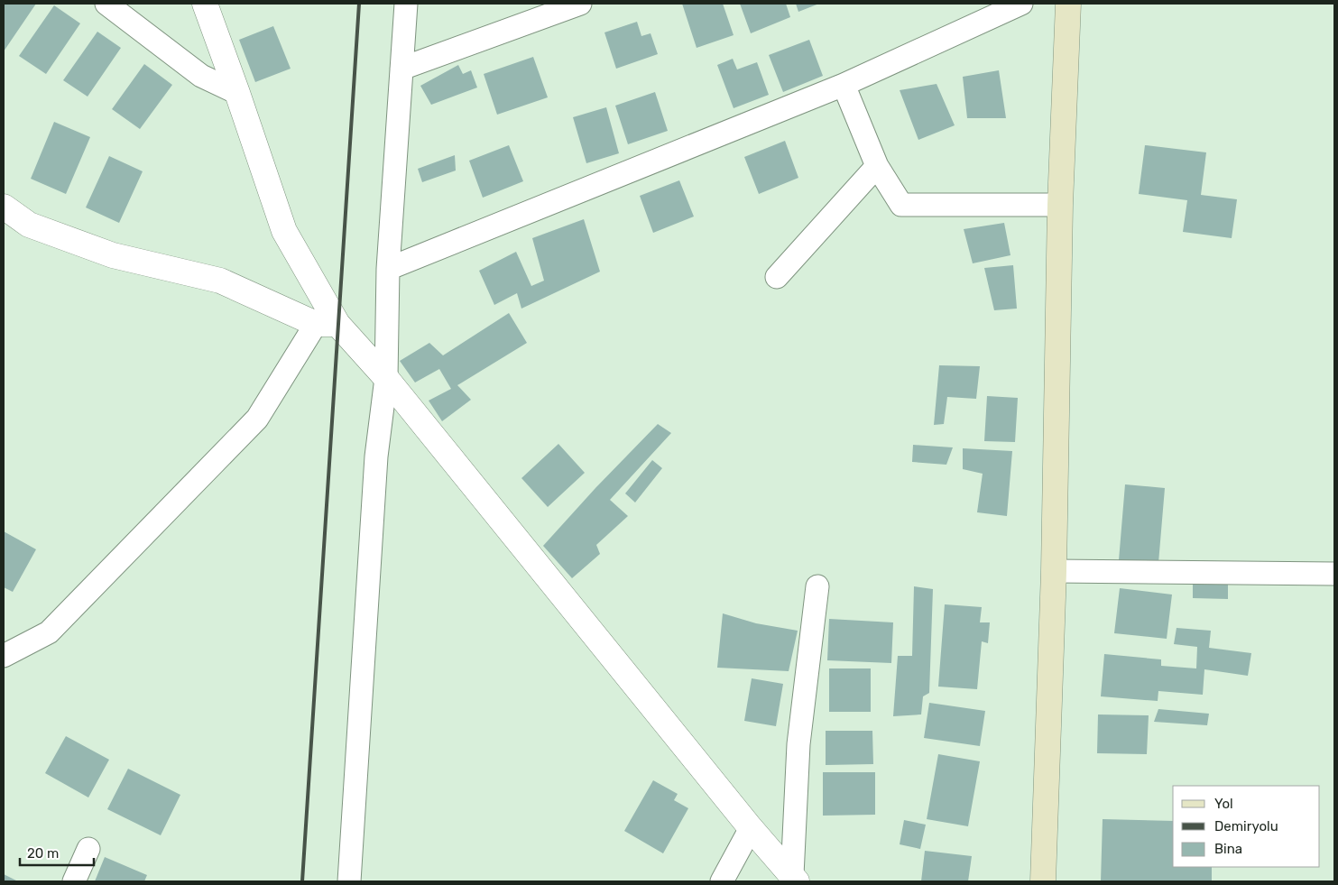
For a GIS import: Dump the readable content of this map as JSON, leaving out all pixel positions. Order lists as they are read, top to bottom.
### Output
{
  "legend": ["Yol", "Demiryolu", "Bina"],
  "scale_bar": "20 m"
}
